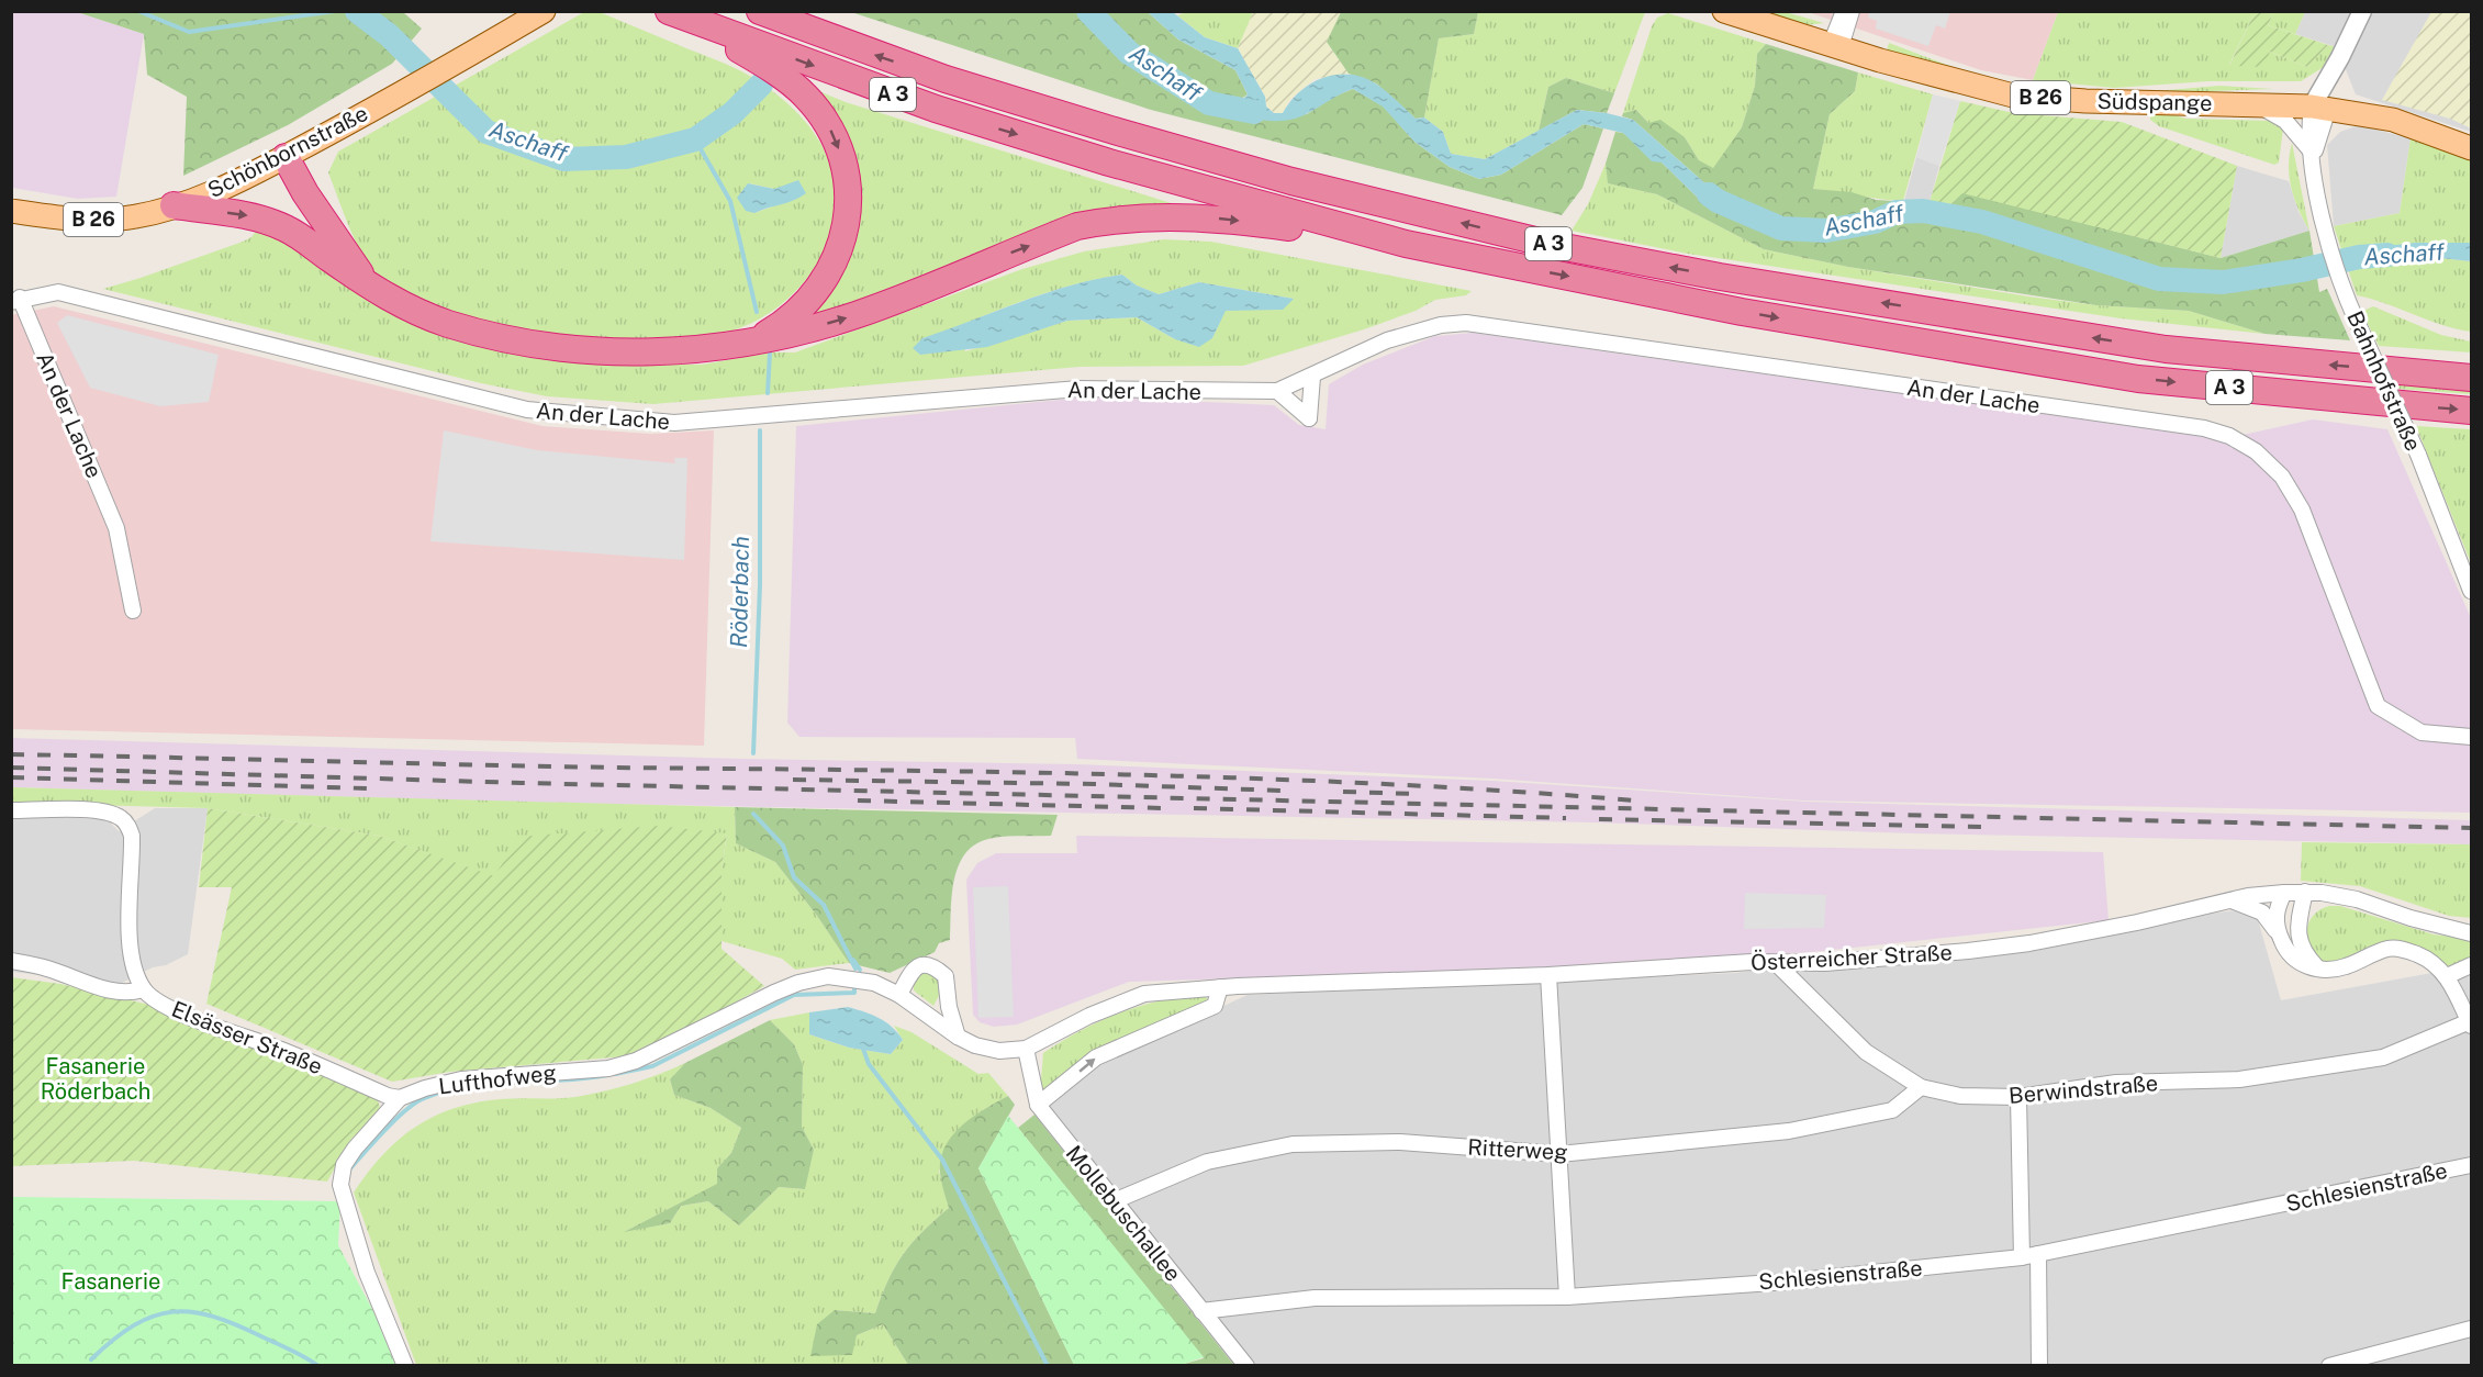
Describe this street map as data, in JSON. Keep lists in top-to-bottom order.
{
  "streets": {
    "highway": ["A 3"],
    "main road": ["B 26", "Südspange", "Schönbornstraße"],
    "street": [
      "Bahnhofstraße",
      "An der Lache",
      "Österreicher Straße",
      "Elsässer Straße",
      "Lufthofweg",
      "Berwindstraße",
      "Ritterweg",
      "Schlesienstraße",
      "Mollebuschallee"
    ]
  },
  "crossings": [
    ["Südspange", "Bahnhofstraße"],
    ["Österreicher Straße", "Lufthofweg"],
    ["Österreicher Straße", "Berwindstraße"],
    ["Österreicher Straße", "Mollebuschallee"],
    ["Elsässer Straße", "Lufthofweg"],
    ["Berwindstraße", "Ritterweg"],
    ["Ritterweg", "Mollebuschallee"],
    ["Schlesienstraße", "Mollebuschallee"]
  ],
  "water": ["Aschaff", "Röderbach"],
  "parks": ["Fasanerie Röderbach", "Fasanerie"]
}
